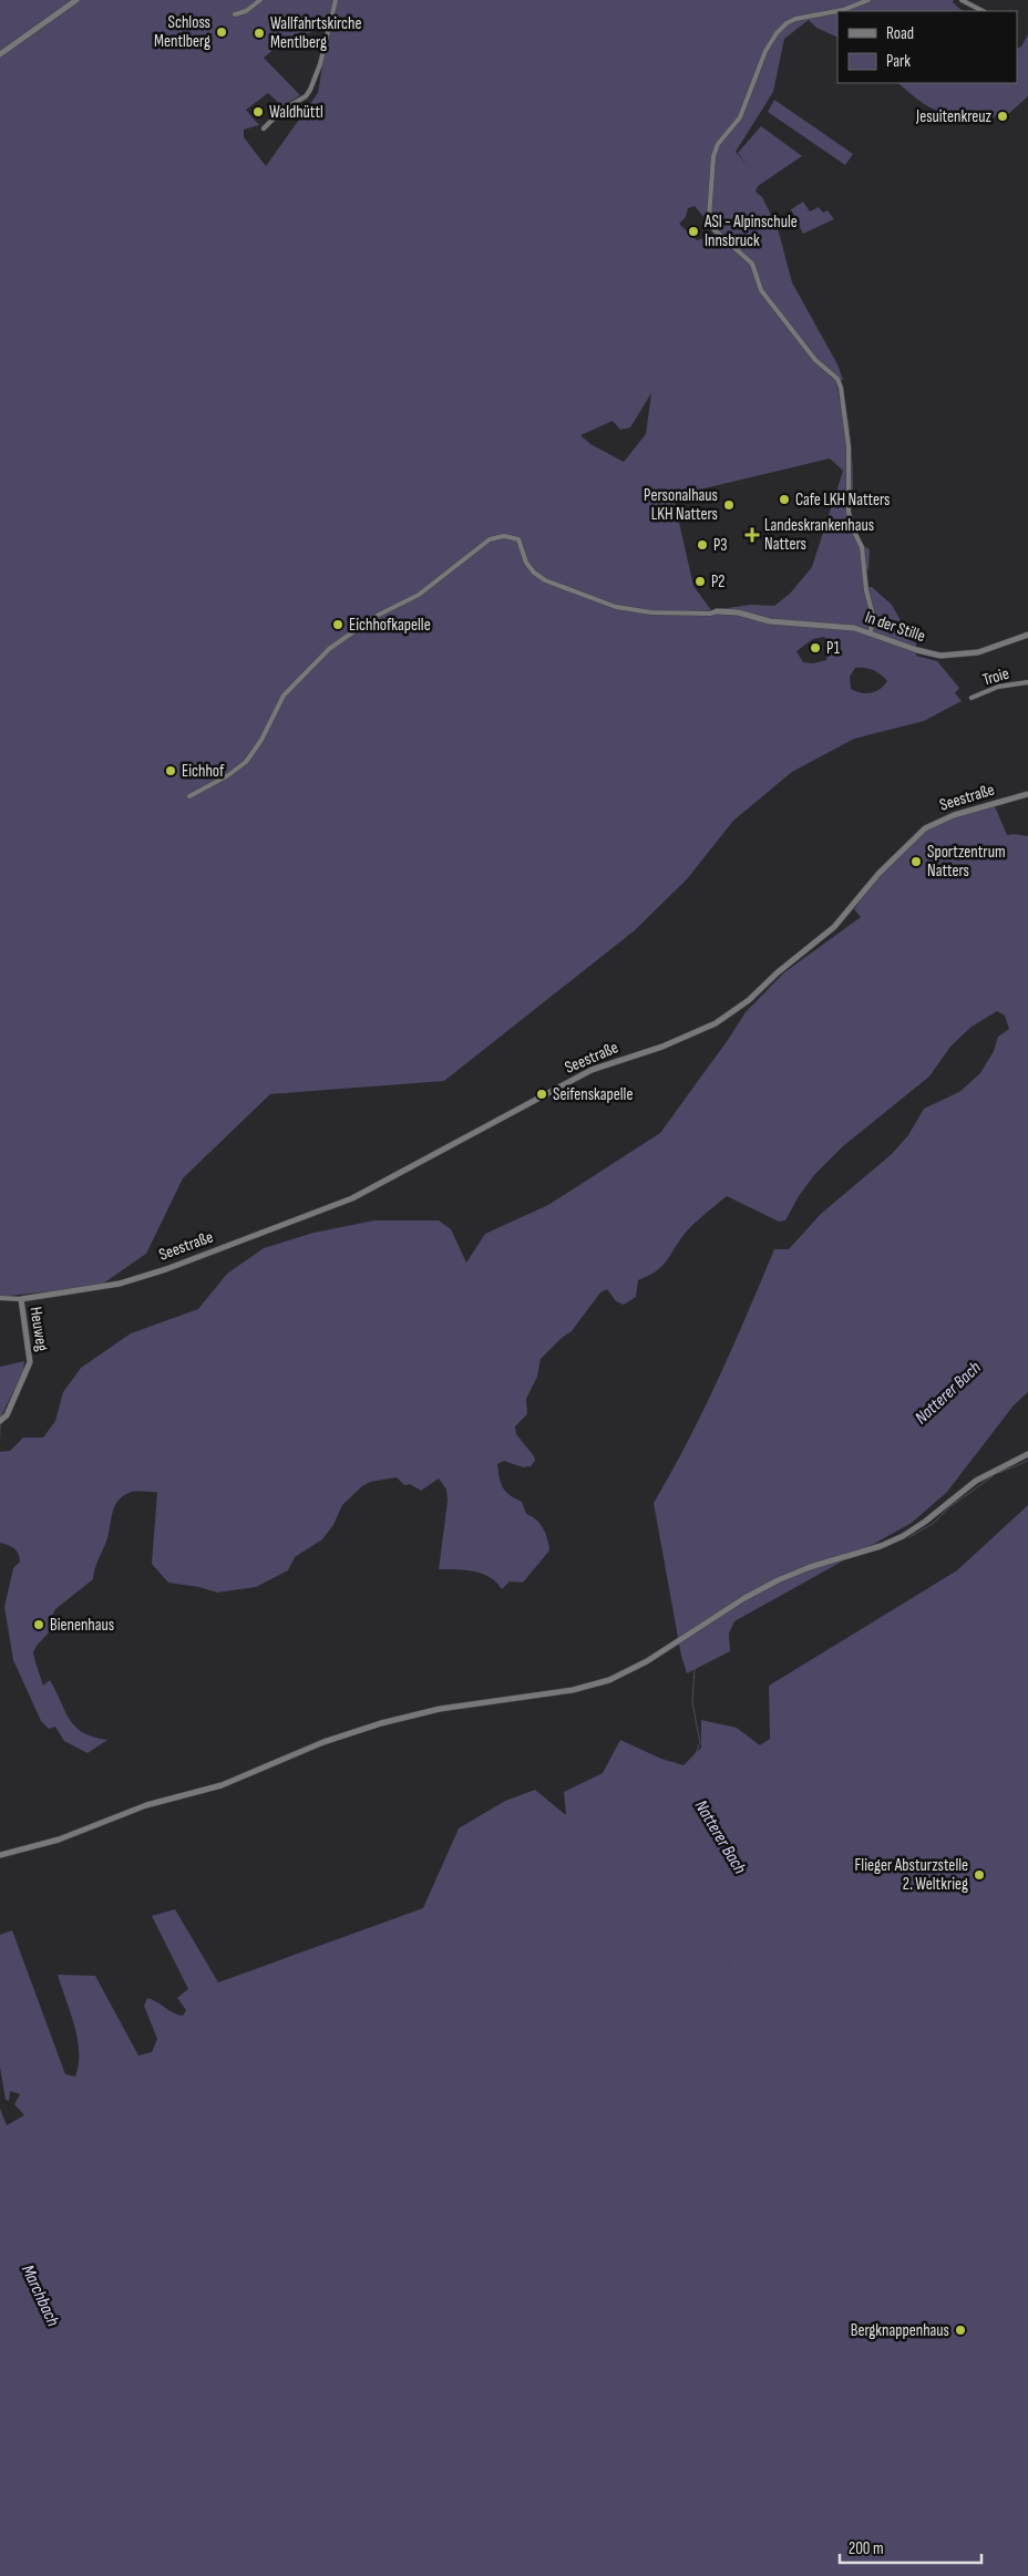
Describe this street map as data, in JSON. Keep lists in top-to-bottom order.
{
  "streets": {
    "street": [
      "In der Stille",
      "Troie",
      "Seestraße",
      "Heuweg"
    ]
  },
  "crossings": [
    ["Seestraße", "Heuweg"]
  ],
  "water": ["Natterer Bach", "Marchbach"],
  "places": {
    "other": [
      "Schloss Mentlberg",
      "Wallfahrtskirche Mentlberg",
      "Waldhüttl",
      "Jesuitenkreuz",
      "ASI - Alpinschule Innsbruck",
      "Cafe LKH Natters",
      "Personalhaus LKH Natters",
      "P3",
      "P2",
      "Eichhofkapelle",
      "P1",
      "Eichhof",
      "Sportzentrum Natters",
      "Seifenskapelle",
      "Bienenhaus",
      "Flieger Absturzstelle 2. Weltkrieg",
      "Bergknappenhaus"
    ],
    "health": ["Landeskrankenhaus Natters"]
  },
  "legend": ["Road", "Park"],
  "scale_bar": "200 m"
}
